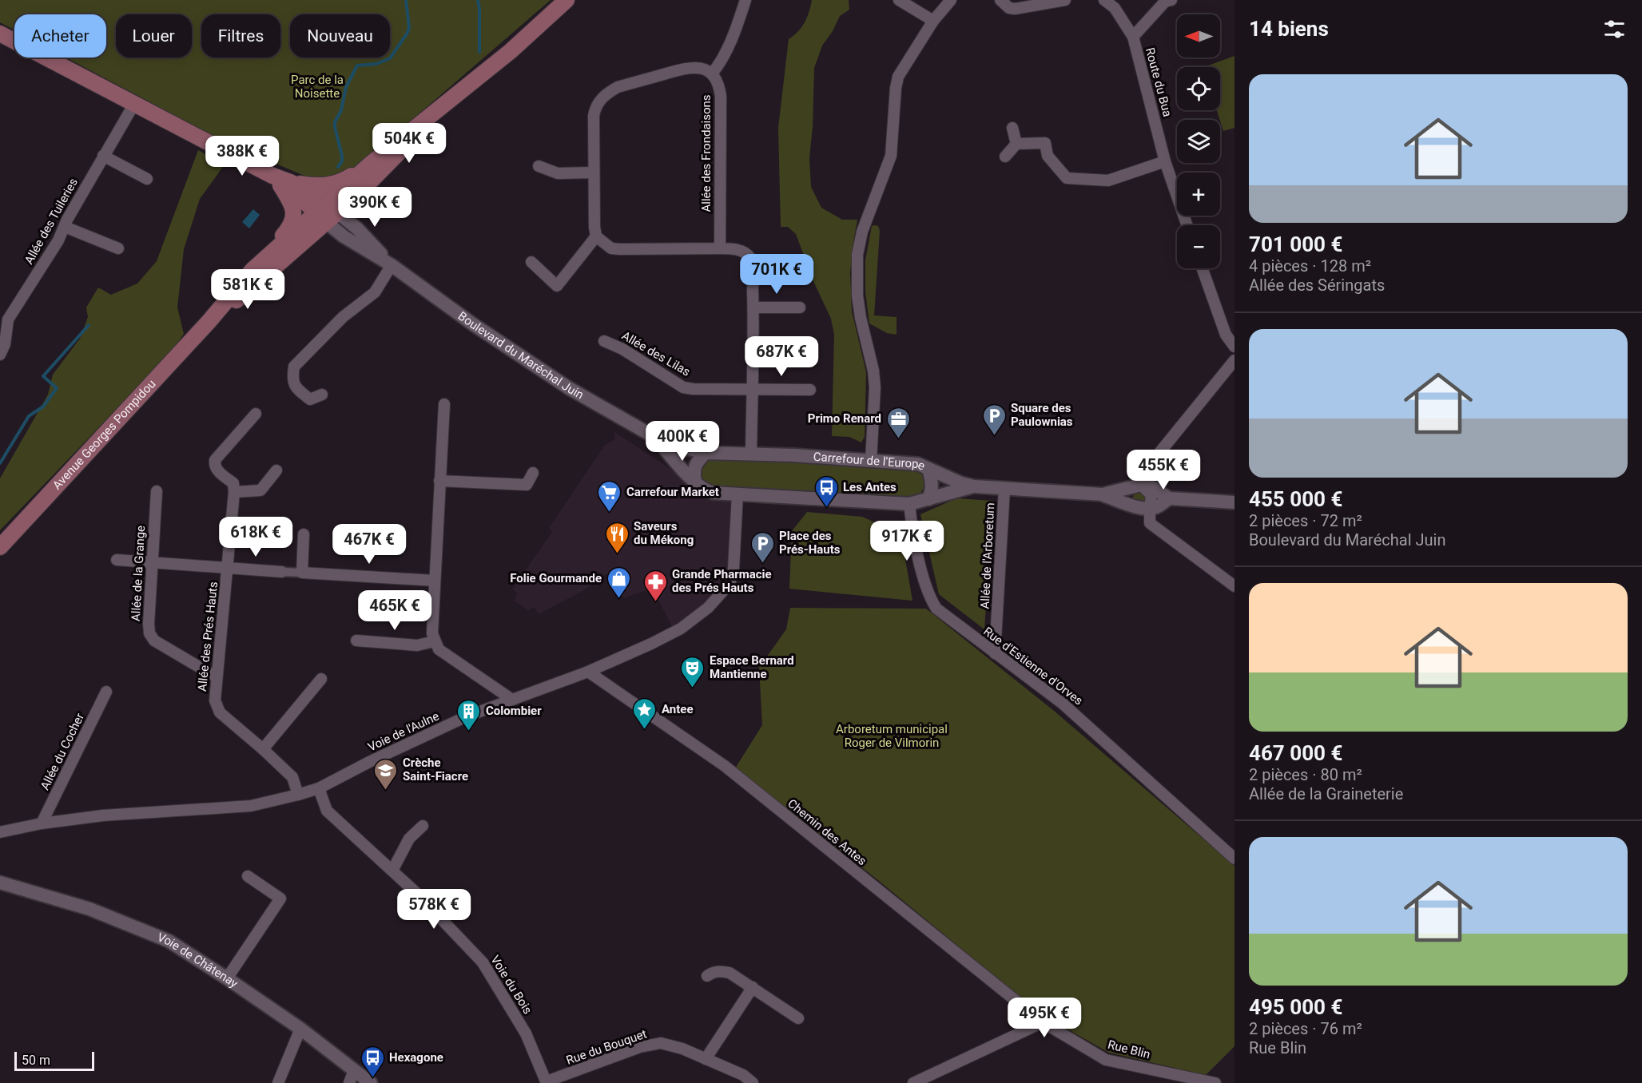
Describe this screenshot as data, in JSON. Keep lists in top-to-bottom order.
{
  "streets": {
    "main road": ["Boulevard du Maréchal Juin", "Avenue Georges Pompidou"],
    "street": [
      "Route du Bua",
      "Allée des Frondaisons",
      "Allée des Tuileries",
      "Allée des Lilas",
      "Carrefour de l'Europe",
      "Allée de l'Arboretum",
      "Allée de la Grange",
      "Allée des Prés Hauts",
      "Rue d'Estienne d'Orves",
      "Voie de l'Aulne",
      "Allée du Cocher",
      "Chemin des Antes",
      "Voie de Châtenay",
      "Voie du Bois",
      "Rue du Bouquet",
      "Rue Blin"
    ]
  },
  "crossings": [
    ["Allée des Tuileries", "Boulevard du Maréchal Juin"],
    ["Boulevard du Maréchal Juin", "Avenue Georges Pompidou"],
    ["Boulevard du Maréchal Juin", "Carrefour de l'Europe"],
    ["Allée de l'Arboretum", "Rue d'Estienne d'Orves"],
    ["Allée de la Grange", "Allée des Prés Hauts"],
    ["Allée des Prés Hauts", "Voie de l'Aulne"],
    ["Voie de l'Aulne", "Allée du Cocher"],
    ["Voie de l'Aulne", "Chemin des Antes"],
    ["Voie de l'Aulne", "Voie du Bois"],
    ["Chemin des Antes", "Rue Blin"],
    ["Voie du Bois", "Rue du Bouquet"]
  ],
  "parks": ["Parc de la Noisette", "Arboretum municipal Roger de Vilmorin"],
  "places": {
    "parking": ["Square des Paulownias", "Place des Prés-Hauts"],
    "office": ["Primo Renard"],
    "bus stop": ["Les Antes", "Hexagone"],
    "supermarket": ["Carrefour Market"],
    "restaurant": ["Saveurs du Mékong"],
    "shop": ["Folie Gourmande"],
    "pharmacy": ["Grande Pharmacie des Prés Hauts"],
    "theatre": ["Espace Bernard Mantienne"],
    "place": ["Antee"],
    "building": ["Colombier"],
    "school or university": ["Crèche Saint-Fiacre"]
  },
  "scale_bar": "50 m",
  "north": "left",
  "page": {
    "heading": "14 biens",
    "map_buttons": ["+", "−"],
    "chip": [
      "Acheter",
      "Louer",
      "Filtres",
      "Nouveau"
    ],
    "list": [
      {
        "name": "701 000 €",
        "note": "4 pièces · 128 m² · Allée des Séringats"
      },
      {
        "name": "455 000 €",
        "note": "2 pièces · 72 m² · Boulevard du Maréchal Juin"
      },
      {
        "name": "467 000 €",
        "note": "2 pièces · 80 m² · Allée de la Graineterie"
      },
      {
        "name": "495 000 €",
        "note": "2 pièces · 76 m² · Rue Blin"
      }
    ],
    "price": [
      "504K €",
      "388K €",
      "390K €",
      "701K €",
      "581K €",
      "687K €",
      "400K €",
      "455K €",
      "618K €",
      "917K €",
      "467K €",
      "465K €",
      "578K €",
      "495K €"
    ],
    "scale": "50 m"
  }
}
